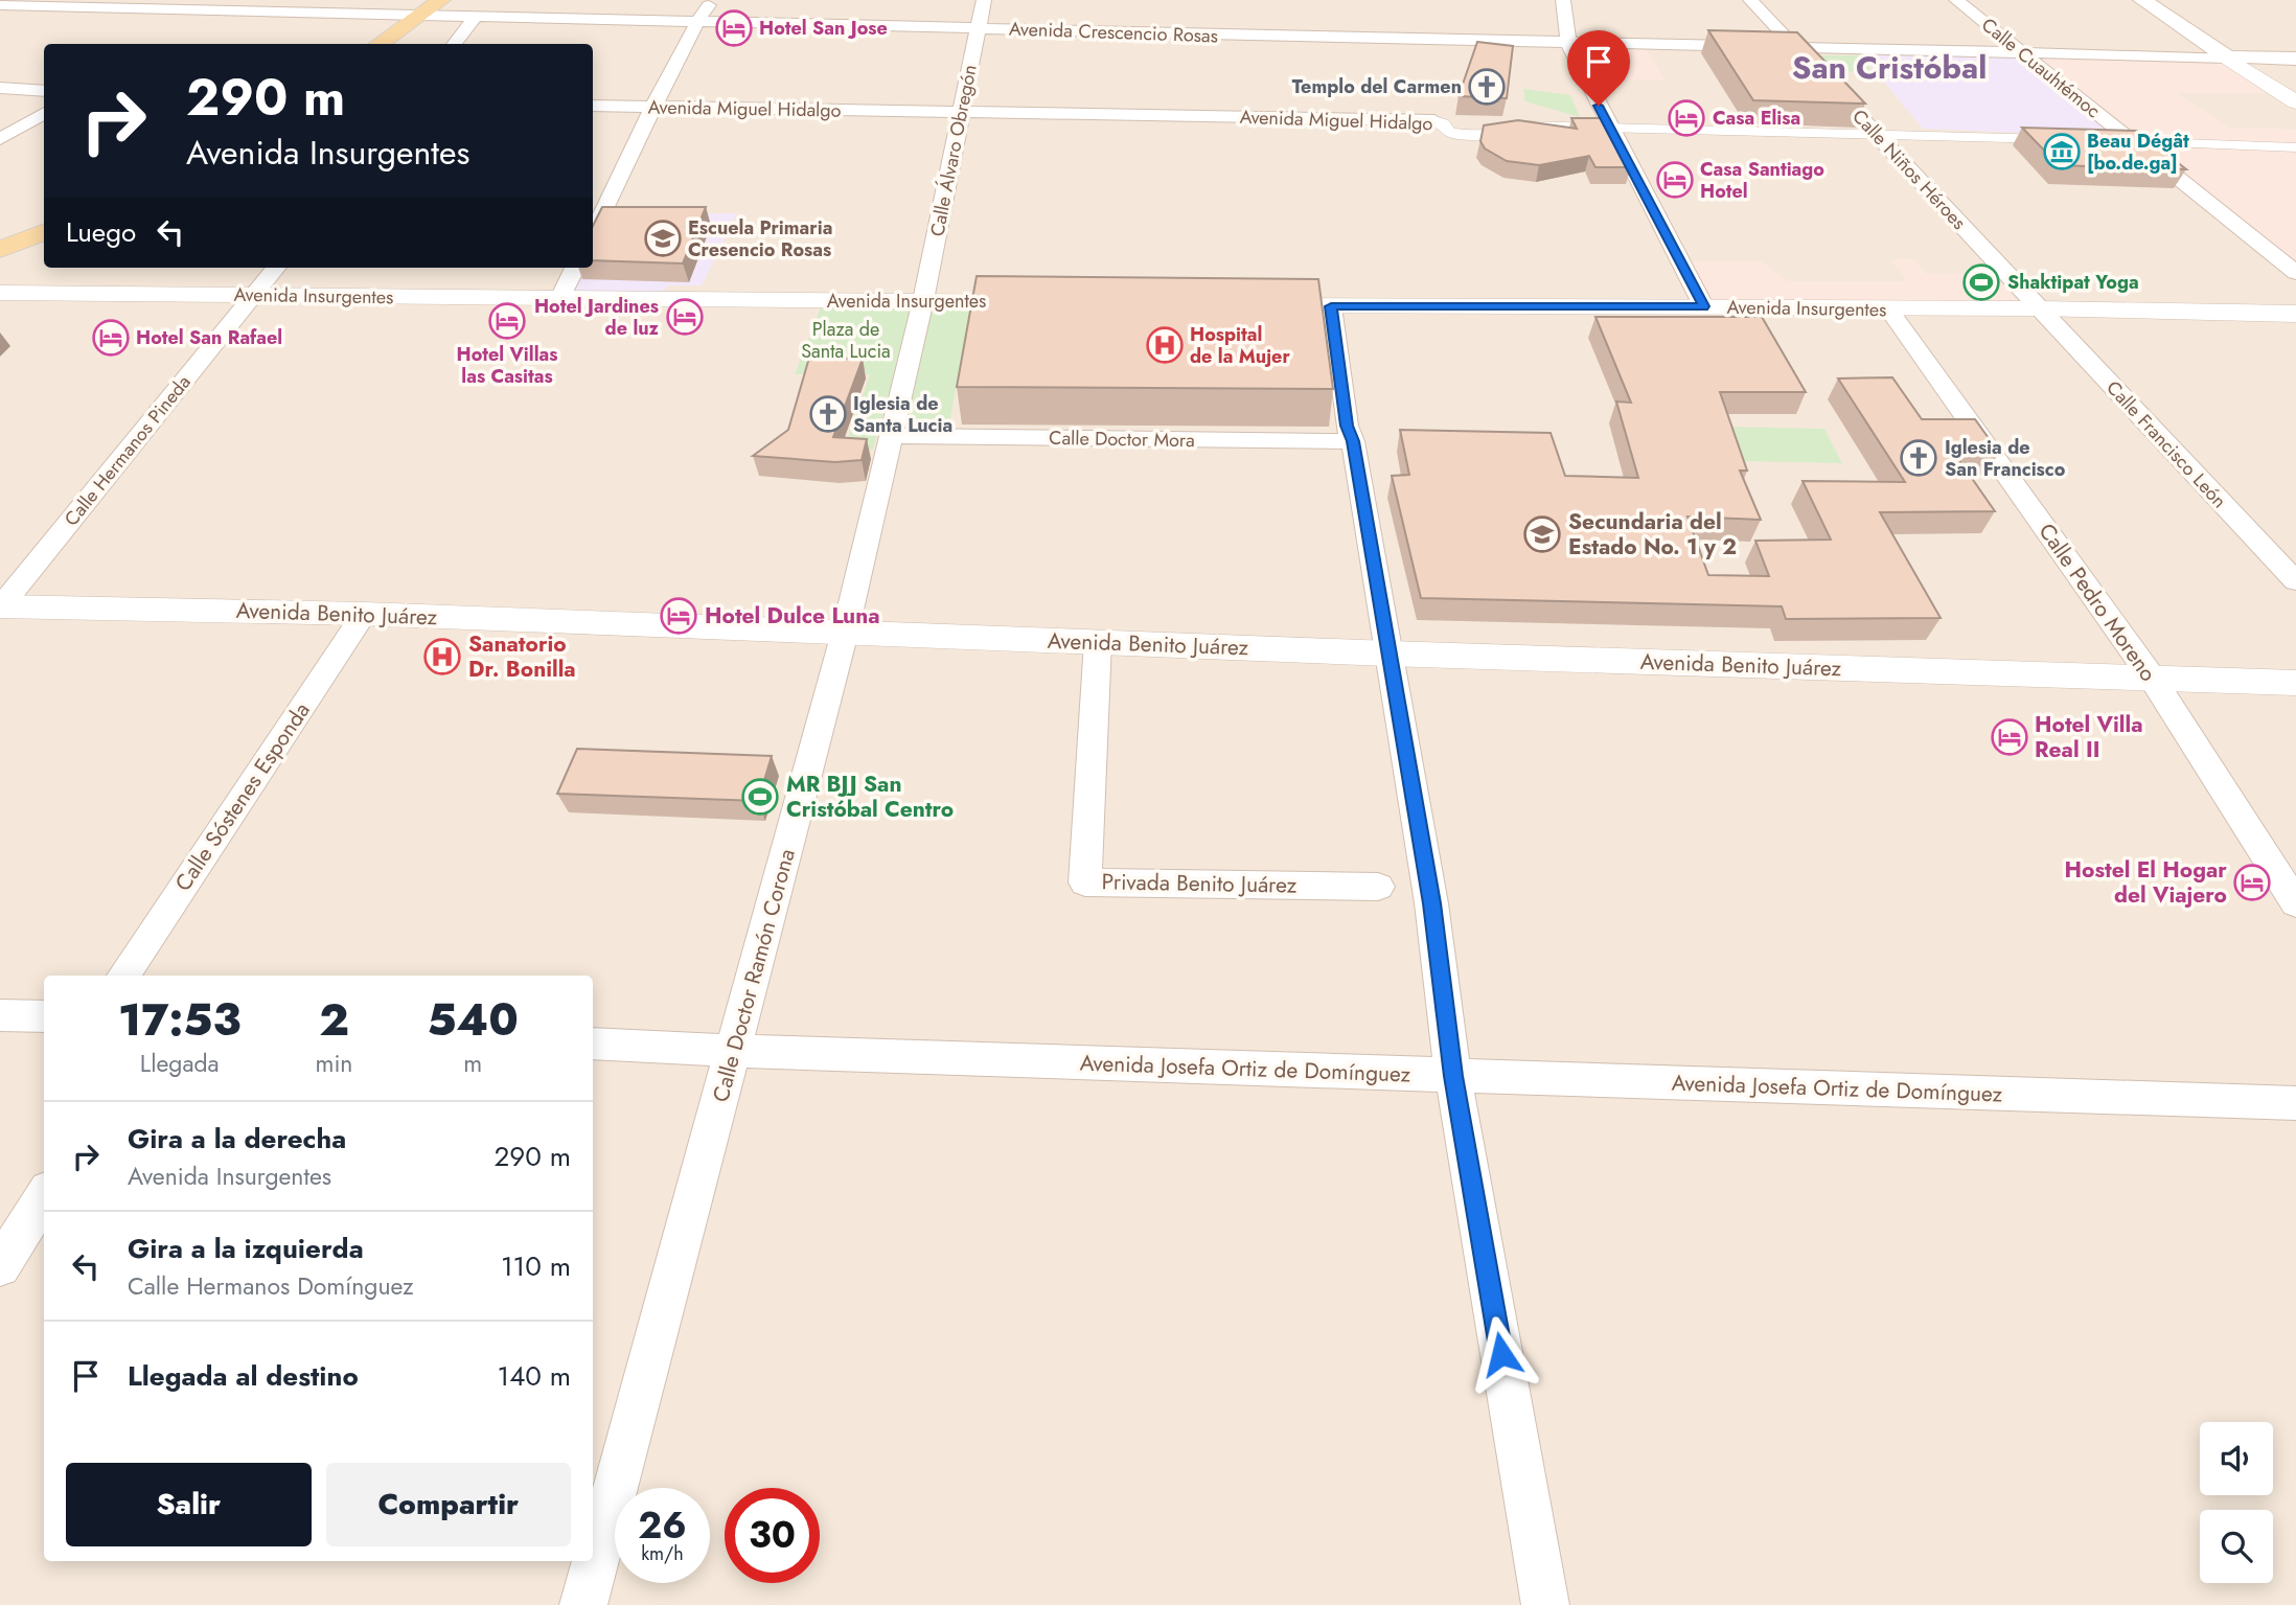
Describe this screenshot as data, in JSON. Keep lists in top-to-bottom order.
{
  "streets": {
    "street": [
      "Avenida Crescencio Rosas",
      "Calle Cuauhtémoc",
      "Avenida Miguel Hidalgo",
      "Calle Álvaro Obregón",
      "Calle Niños Héroes",
      "Avenida Insurgentes",
      "Calle Doctor Mora",
      "Calle Francisco León",
      "Calle Hermanos Pineda",
      "Calle Pedro Moreno",
      "Avenida Benito Juárez",
      "Calle Sóstenes Esponda",
      "Privada Benito Juárez",
      "Calle Doctor Ramón Corona",
      "Avenida Josefa Ortiz de Domínguez"
    ]
  },
  "crossings": [
    ["Avenida Crescencio Rosas", "Calle Cuauhtémoc"],
    ["Avenida Crescencio Rosas", "Calle Álvaro Obregón"],
    ["Avenida Crescencio Rosas", "Calle Niños Héroes"],
    ["Avenida Miguel Hidalgo", "Calle Álvaro Obregón"],
    ["Avenida Miguel Hidalgo", "Calle Niños Héroes"],
    ["Calle Álvaro Obregón", "Avenida Insurgentes"],
    ["Calle Álvaro Obregón", "Calle Doctor Ramón Corona"],
    ["Calle Niños Héroes", "Avenida Insurgentes"],
    ["Calle Niños Héroes", "Calle Francisco León"],
    ["Avenida Insurgentes", "Calle Francisco León"],
    ["Avenida Insurgentes", "Calle Hermanos Pineda"],
    ["Avenida Insurgentes", "Calle Pedro Moreno"],
    ["Avenida Insurgentes", "Calle Doctor Ramón Corona"],
    ["Calle Doctor Mora", "Calle Doctor Ramón Corona"],
    ["Calle Hermanos Pineda", "Avenida Benito Juárez"],
    ["Calle Pedro Moreno", "Avenida Benito Juárez"],
    ["Avenida Benito Juárez", "Calle Sóstenes Esponda"],
    ["Avenida Benito Juárez", "Privada Benito Juárez"],
    ["Avenida Benito Juárez", "Calle Doctor Ramón Corona"],
    ["Calle Doctor Ramón Corona", "Avenida Josefa Ortiz de Domínguez"]
  ],
  "districts": ["San Cristóbal"],
  "parks": ["Plaza de Santa Lucia"],
  "places": {
    "hotel": [
      "Hotel San Jose",
      "Casa Elisa",
      "Casa Santiago Hotel",
      "Hotel Jardines de luz",
      "Hotel Villas las Casitas",
      "Hotel San Rafael",
      "Hotel Dulce Luna",
      "Hotel Villa Real II",
      "Hostel El Hogar del Viajero"
    ],
    "church": ["Templo del Carmen", "Iglesia de Santa Lucia", "Iglesia de San Francisco"],
    "museum": ["Beau Dégât [bo.de.ga]"],
    "school or university": ["Escuela Primaria Cresencio Rosas", "Secundaria del Estado No. 1 y 2"],
    "sports": ["Shaktipat Yoga", "MR BJJ San Cristóbal Centro"],
    "hospital": ["Hospital de la Mujer", "Sanatorio Dr. Bonilla"]
  },
  "page": {
    "turn": ["290 m", "Avenida Insurgentes"],
    "then": "Luego",
    "eta": [
      "17:53",
      "Llegada",
      "2",
      "min",
      "540",
      "m"
    ],
    "list": [
      {
        "name": "Gira a la derecha",
        "note": "Avenida Insurgentes",
        "value": "290 m"
      },
      {
        "name": "Gira a la izquierda",
        "note": "Calle Hermanos Domínguez",
        "value": "110 m"
      },
      {
        "name": "Llegada al destino",
        "value": "140 m"
      }
    ],
    "buttons": ["Salir", "Compartir"],
    "speed": "26 km/h",
    "limit": "30"
  }
}
